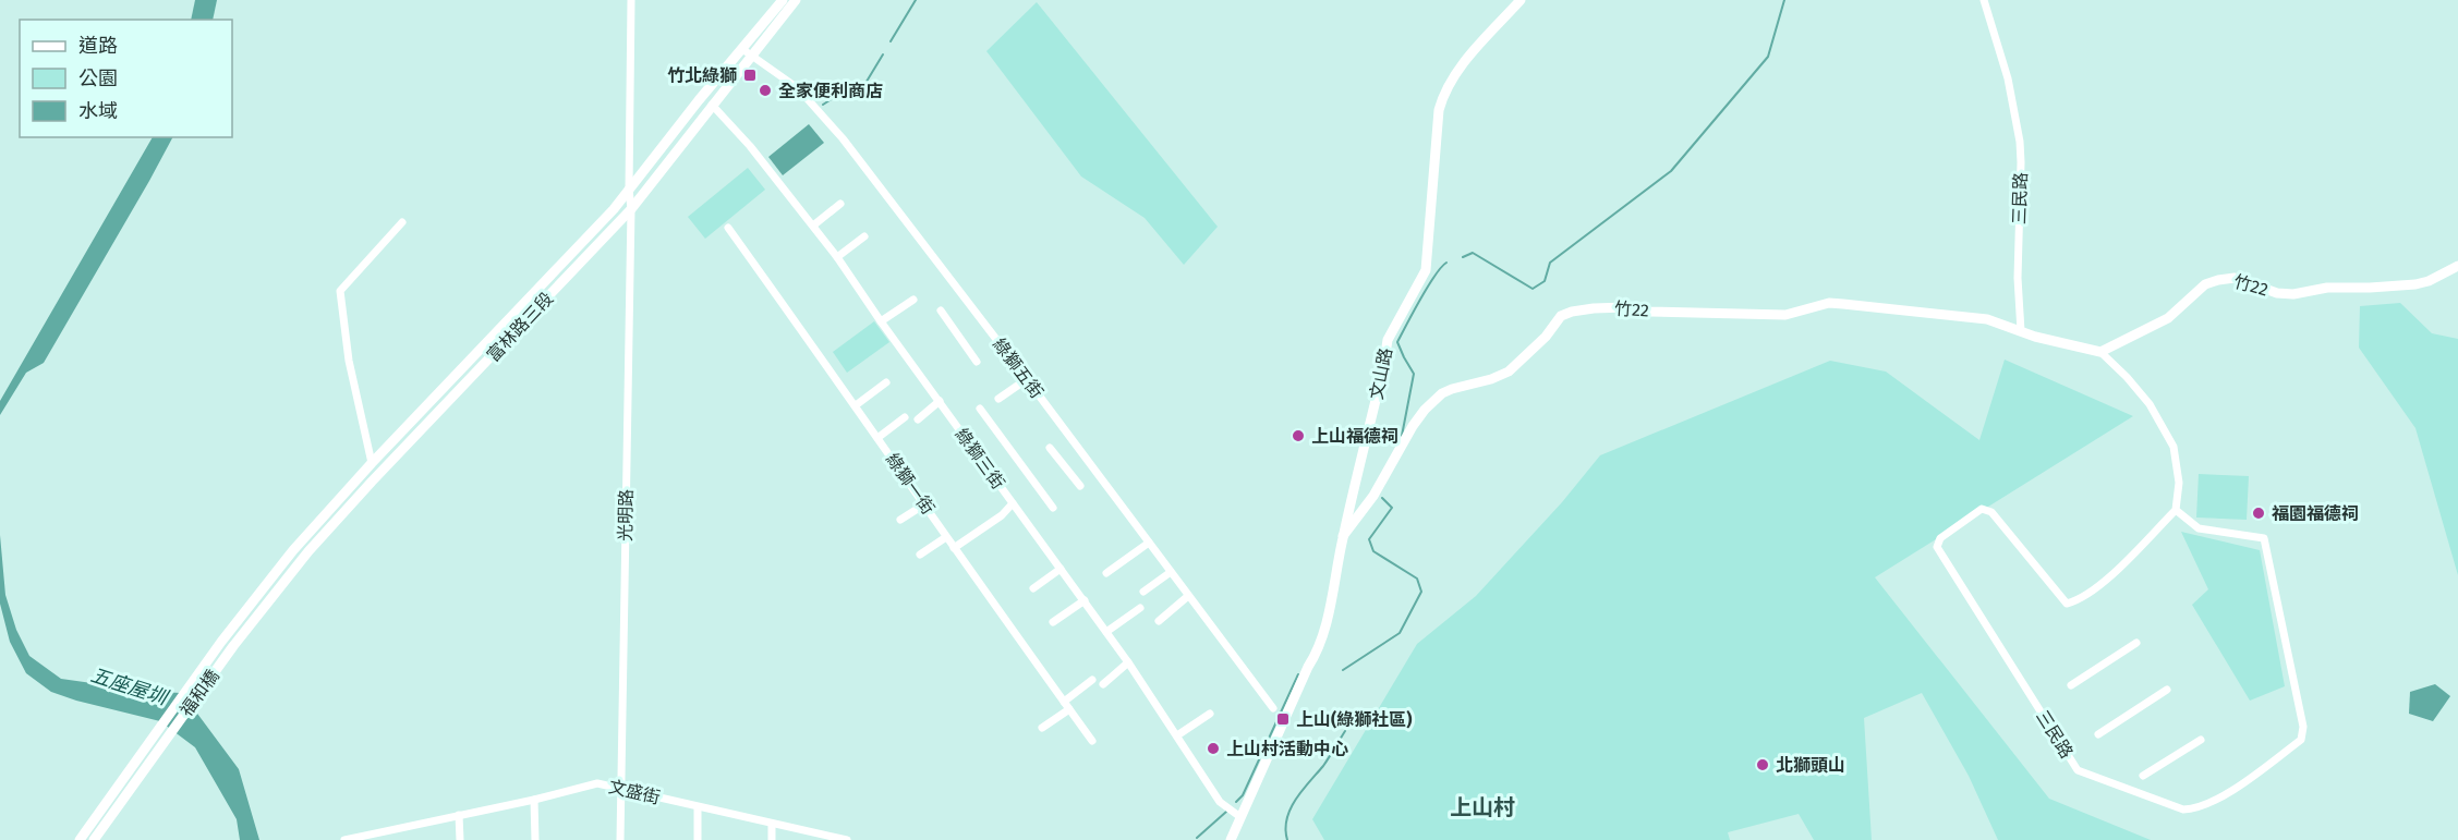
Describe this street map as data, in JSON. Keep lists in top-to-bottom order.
{
  "streets": {
    "main road": [
      "竹22",
      "富林路三段",
      "文山路",
      "福和橋"
    ],
    "street": [
      "三民路",
      "綠獅五街",
      "綠獅三街",
      "綠獅一街",
      "光明路",
      "文盛街"
    ]
  },
  "crossings": [
    ["三民路", "竹22"],
    ["竹22", "文山路"],
    ["富林路三段", "綠獅五街"],
    ["富林路三段", "綠獅三街"],
    ["富林路三段", "光明路"],
    ["富林路三段", "福和橋"],
    ["文山路", "綠獅三街"],
    ["光明路", "文盛街"]
  ],
  "districts": ["上山村"],
  "water": ["五座屋圳"],
  "places": {
    "transit": ["竹北綠獅", "上山(綠獅社區)"],
    "other": [
      "全家便利商店",
      "上山福德祠",
      "福園福德祠",
      "上山村活動中心",
      "北獅頭山"
    ]
  },
  "legend": ["道路", "公園", "水域"]
}
